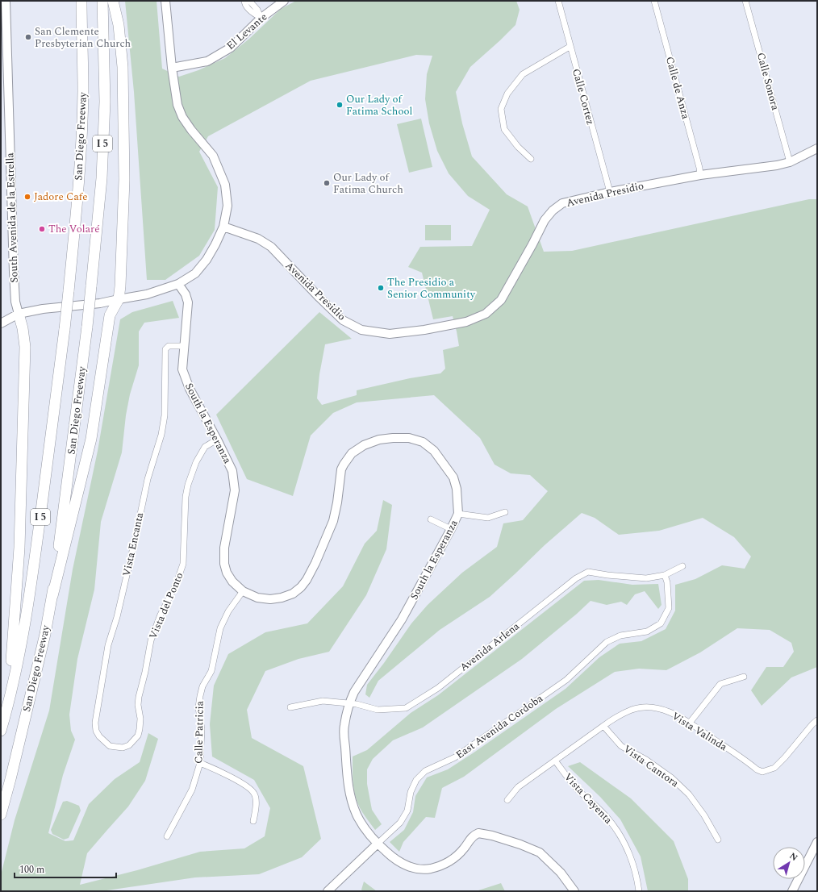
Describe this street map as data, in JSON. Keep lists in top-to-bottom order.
{
  "streets": {
    "highway": ["San Diego Freeway", "I 5"],
    "street": [
      "El Levante",
      "Calle Sonora",
      "Calle de Anza",
      "Calle Cortez",
      "Avenida Presidio",
      "South Avenida de la Estrella",
      "South la Esperanza",
      "Vista Encanta",
      "Vista del Ponto",
      "Avenida Arlena",
      "East Avenida Cordoba",
      "Vista Valinda",
      "Calle Patricia",
      "Vista Cantora",
      "Vista Cayenta"
    ]
  },
  "crossings": [
    ["Calle Sonora", "Avenida Presidio"],
    ["Calle de Anza", "Avenida Presidio"],
    ["Calle Cortez", "Avenida Presidio"],
    ["South la Esperanza", "Vista Encanta"],
    ["South la Esperanza", "Vista del Ponto"],
    ["South la Esperanza", "Avenida Arlena"],
    ["South la Esperanza", "East Avenida Cordoba"],
    ["South la Esperanza", "Calle Patricia"],
    ["Vista Encanta", "Vista del Ponto"],
    ["Avenida Arlena", "East Avenida Cordoba"],
    ["Vista Valinda", "Vista Cantora"],
    ["Vista Valinda", "Vista Cayenta"]
  ],
  "places": [
    "San Clemente Presbyterian Church",
    "Our Lady of Fatima School",
    "Our Lady of Fatima Church",
    "Jadore Cafe",
    "The Volaré",
    "The Presidio a Senior Community"
  ],
  "scale_bar": "100 m",
  "north": "top right"
}
